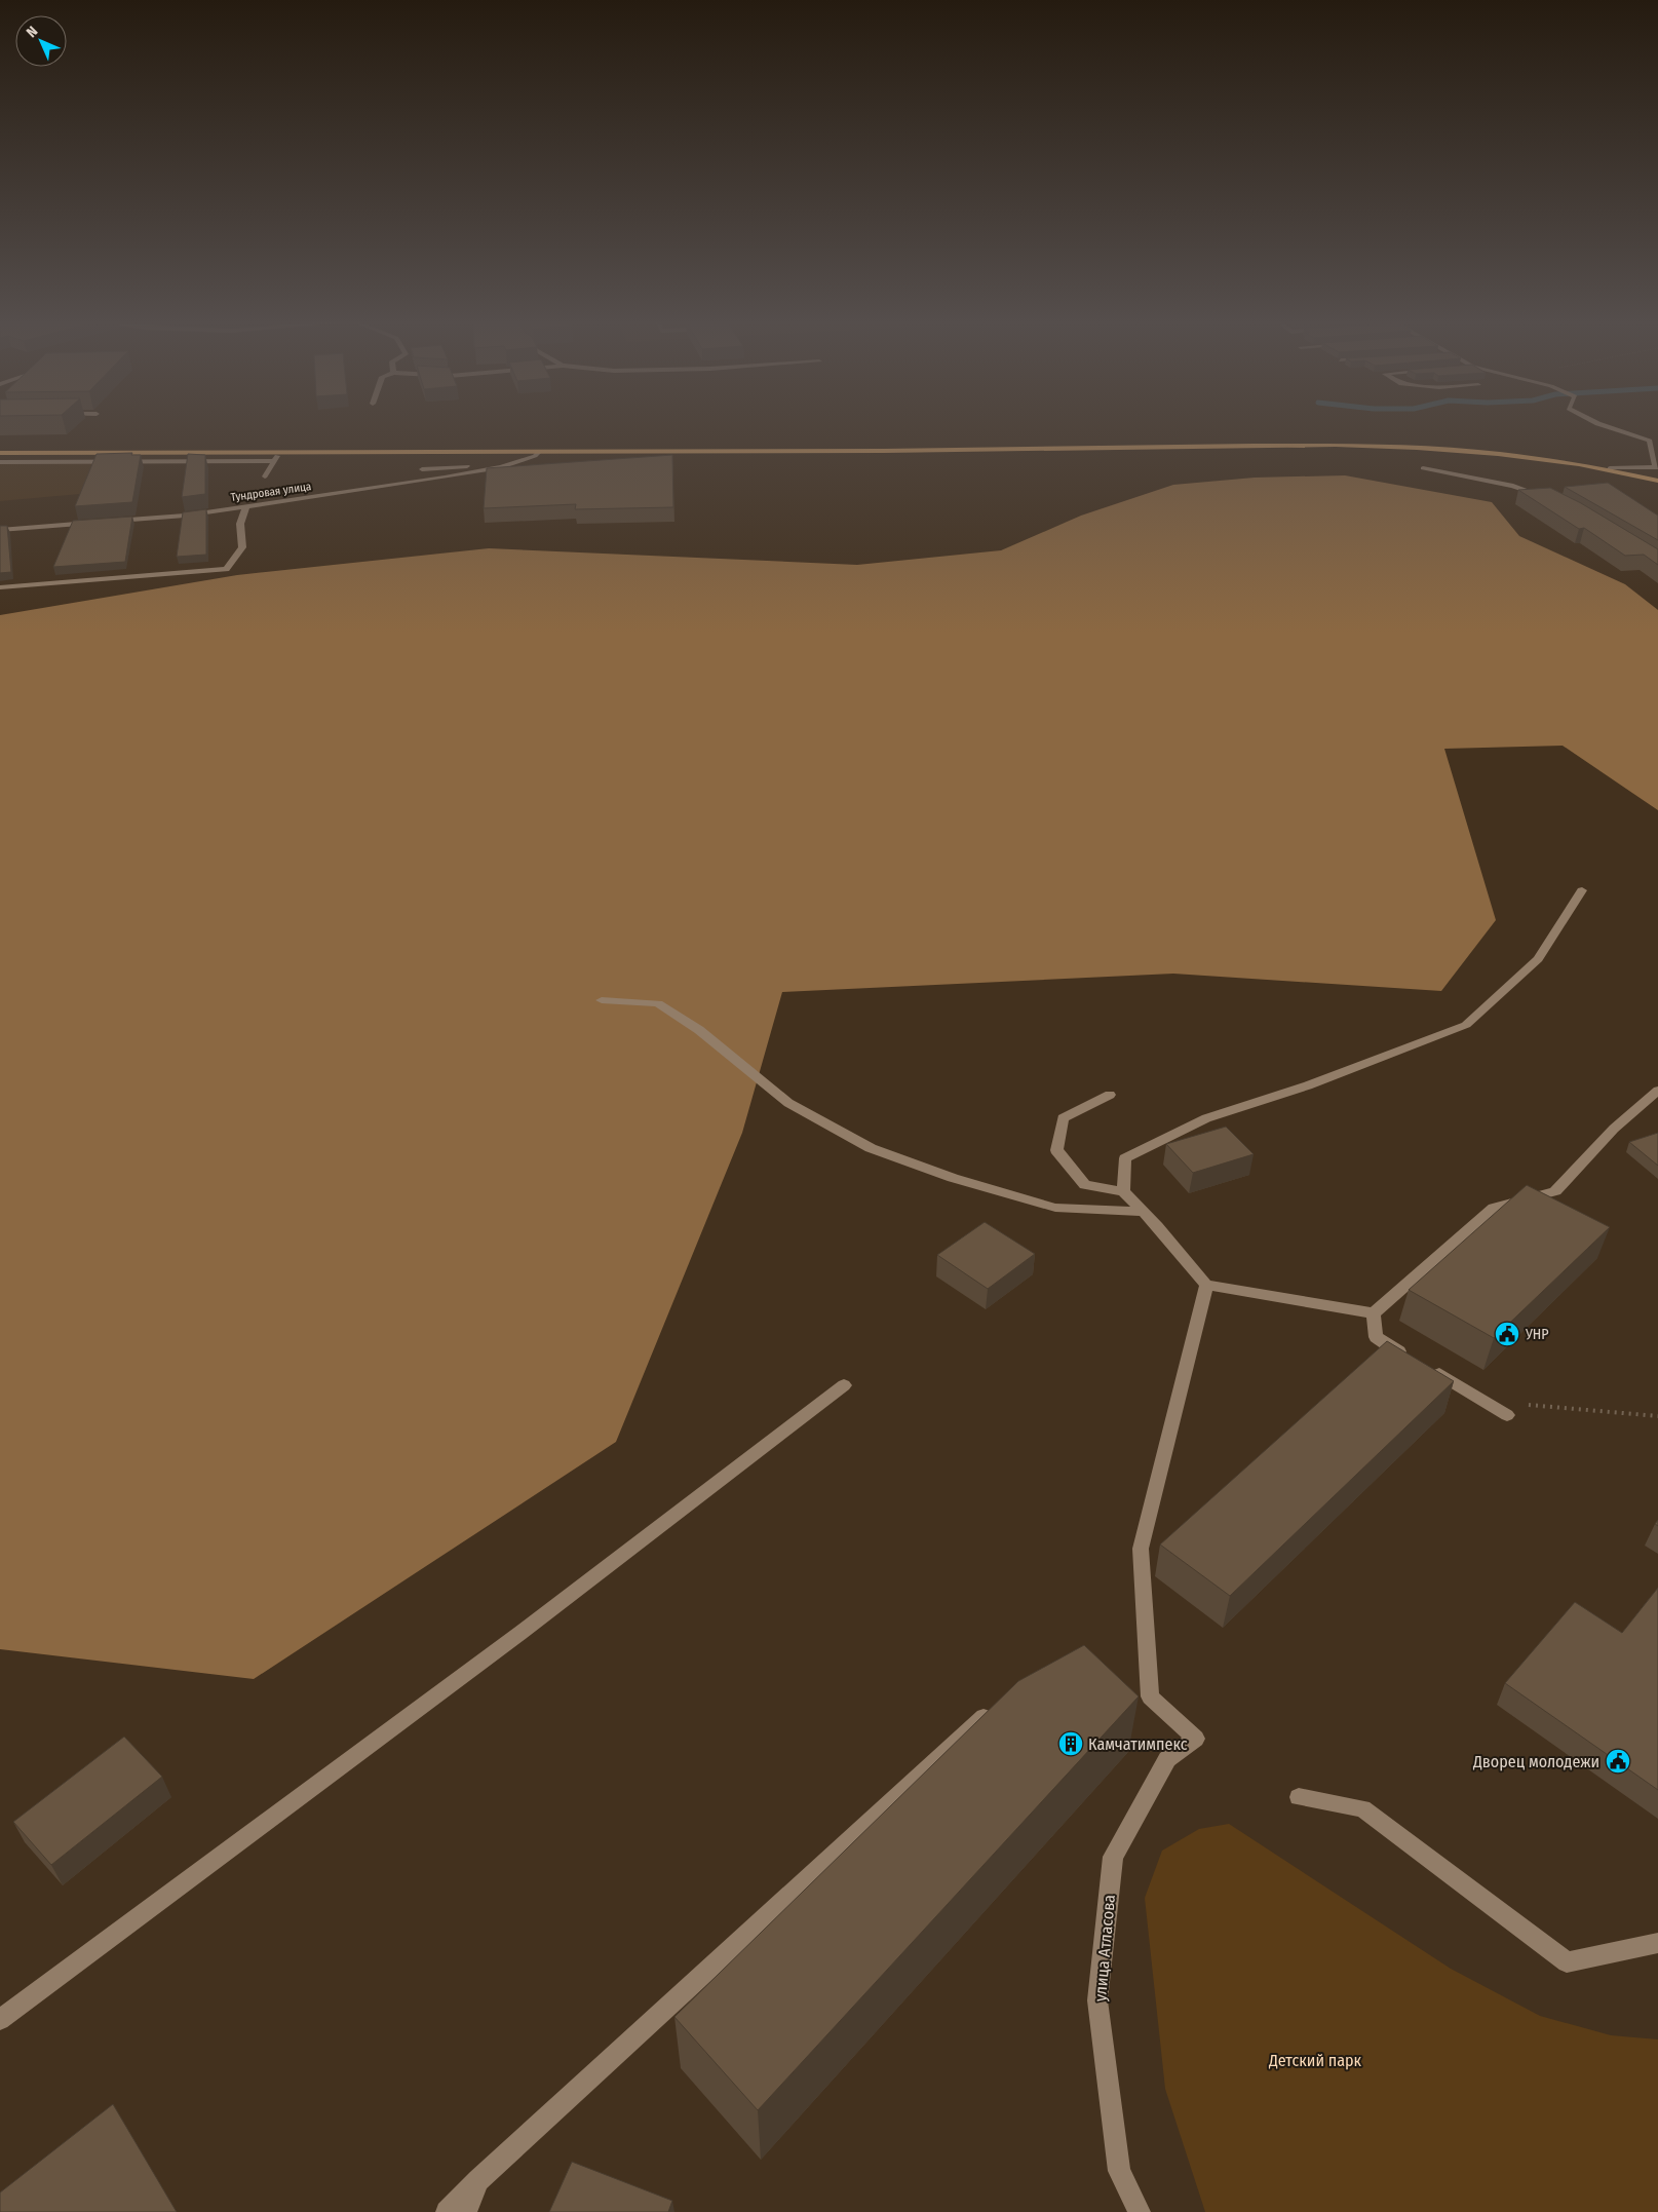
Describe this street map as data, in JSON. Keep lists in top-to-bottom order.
{
  "streets": {
    "main road": ["Тундровая улица"],
    "street": ["улица Атласова"]
  },
  "parks": ["Детский парк"],
  "places": {
    "public building": ["УНР", "Дворец молодежи"],
    "building": ["Камчатимпекс"]
  },
  "north": "top left"
}
